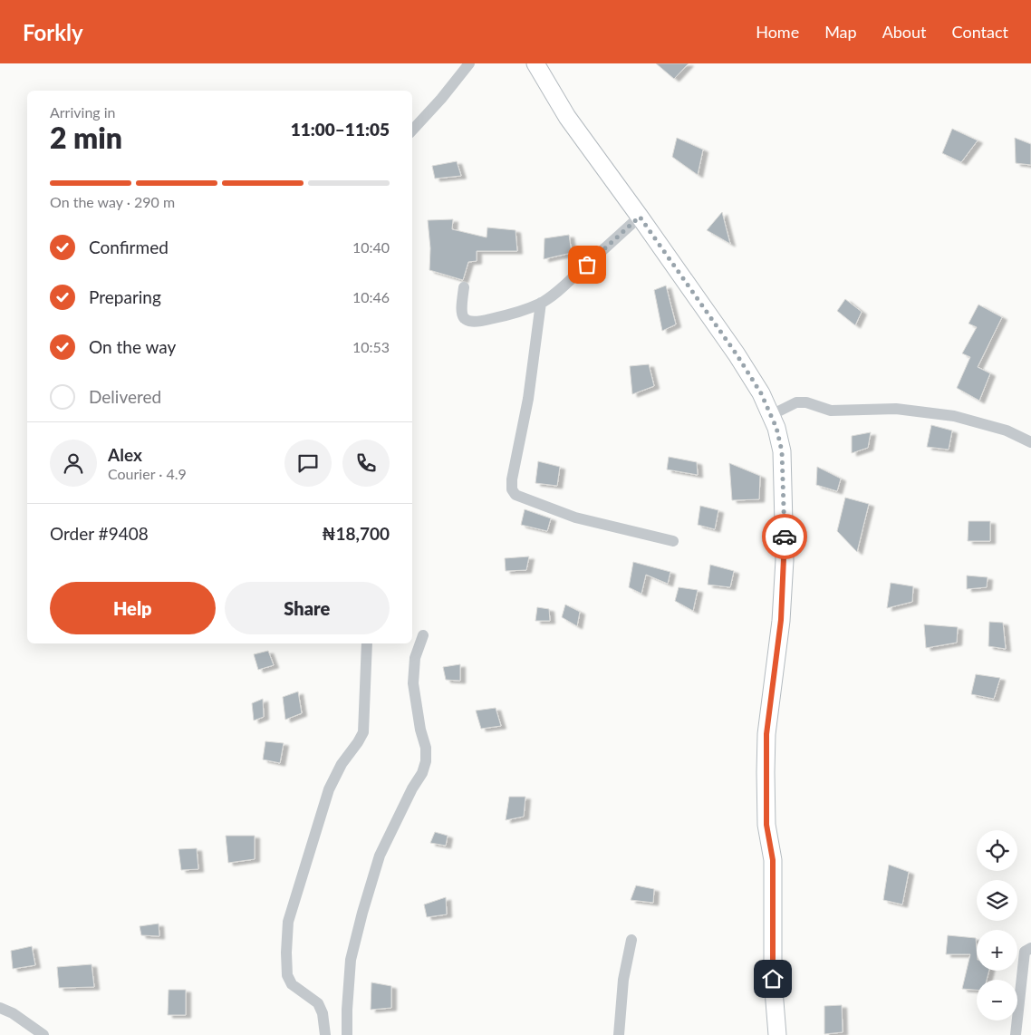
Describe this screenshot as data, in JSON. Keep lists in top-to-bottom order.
{
  "page": {
    "header": "Forkly",
    "nav": [
      "Home",
      "Map",
      "About",
      "Contact"
    ],
    "heading": ["2 min", "Arriving in", "11:00–11:05"],
    "panel": [
      "Alex",
      "Courier · 4.9",
      "Order #9408",
      "₦18,700"
    ],
    "bar": "On the way · 290 m",
    "list": [
      ["Confirmed", "10:40"],
      ["Preparing", "10:46"],
      ["On the way", "10:53"],
      "Delivered"
    ],
    "buttons": ["Help", "Share"],
    "map_buttons": ["+", "−"]
  }
}
